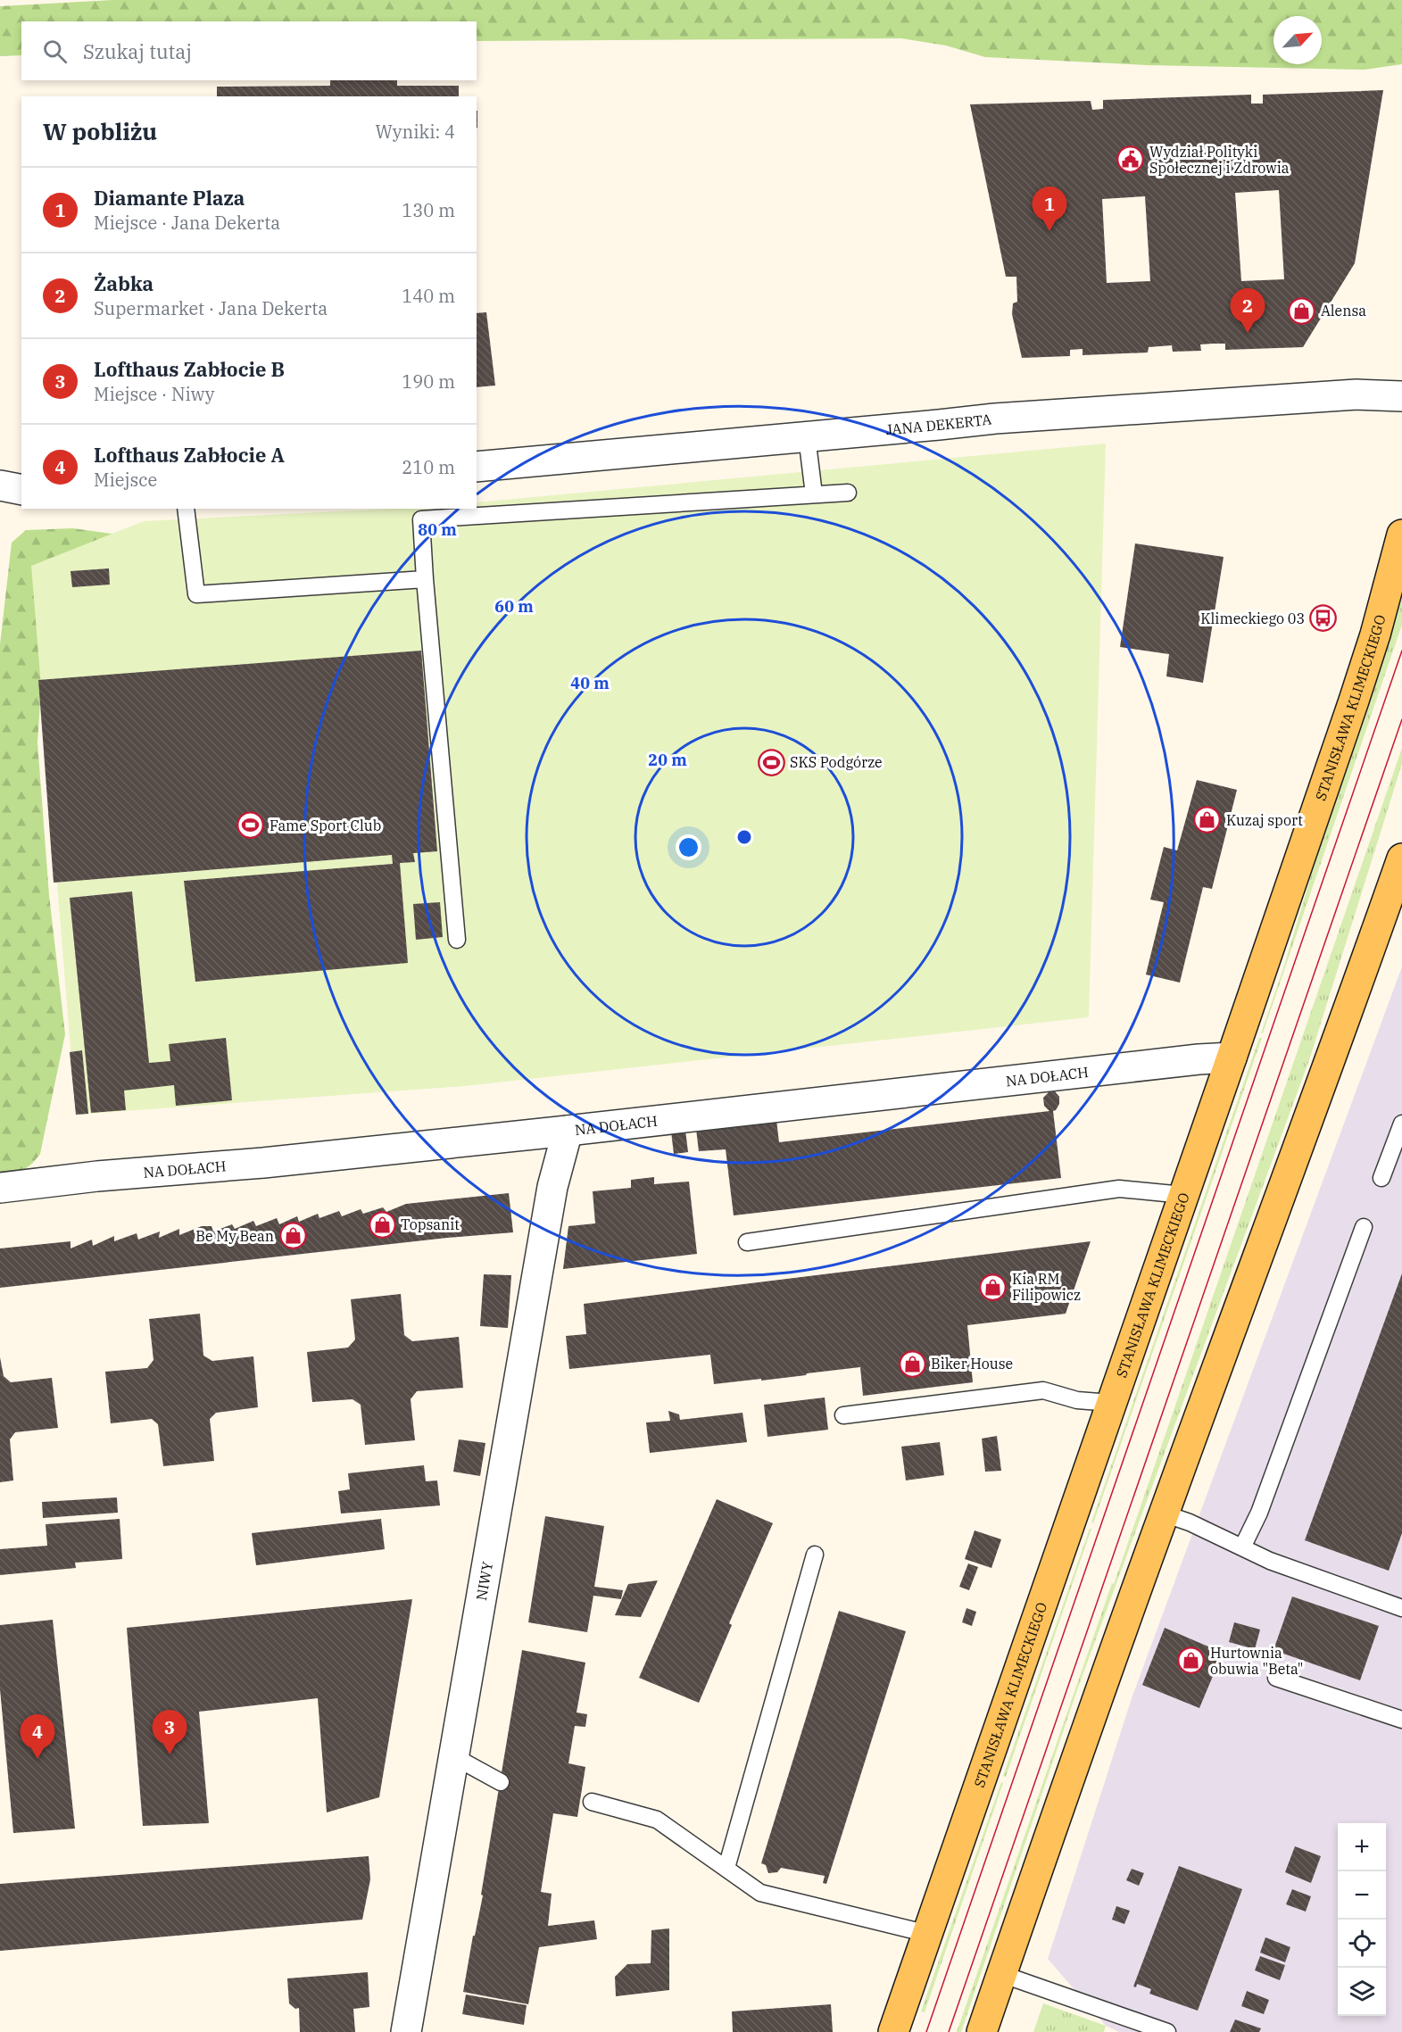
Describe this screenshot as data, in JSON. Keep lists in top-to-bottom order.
{
  "streets": {
    "main road": ["STANISŁAWA KLIMECKIEGO"],
    "street": ["JANA DEKERTA", "NA DOŁACH", "NIWY"]
  },
  "crossings": [
    ["STANISŁAWA KLIMECKIEGO", "NA DOŁACH"],
    ["NA DOŁACH", "NIWY"]
  ],
  "places": {
    "public building": ["Wydział Polityki Społecznej i Zdrowia"],
    "shop": [
      "Alensa",
      "Kuzaj sport",
      "Topsanit",
      "Be My Bean",
      "Kia RM Filipowicz",
      "Biker House",
      "Hurtownia obuwia \"Beta\""
    ],
    "bus stop": ["Klimeckiego 03"],
    "sports": ["SKS Podgórze", "Fame Sport Club"]
  },
  "north": "top right",
  "page": {
    "search": "Szukaj tutaj",
    "heading": ["W pobliżu", "Wyniki: 4"],
    "list": [
      {
        "mark": "1",
        "name": "Diamante Plaza",
        "note": "Miejsce · Jana Dekerta",
        "value": "130 m"
      },
      {
        "mark": "2",
        "name": "Żabka",
        "note": "Supermarket · Jana Dekerta",
        "value": "140 m"
      },
      {
        "mark": "3",
        "name": "Lofthaus Zabłocie B",
        "note": "Miejsce · Niwy",
        "value": "190 m"
      },
      {
        "mark": "4",
        "name": "Lofthaus Zabłocie A",
        "note": "Miejsce",
        "value": "210 m"
      }
    ],
    "pins": [
      "1",
      "2",
      "3",
      "4"
    ],
    "map_buttons": ["+", "−"]
  },
  "rings": [
    "80 m",
    "60 m",
    "40 m",
    "20 m"
  ]
}
